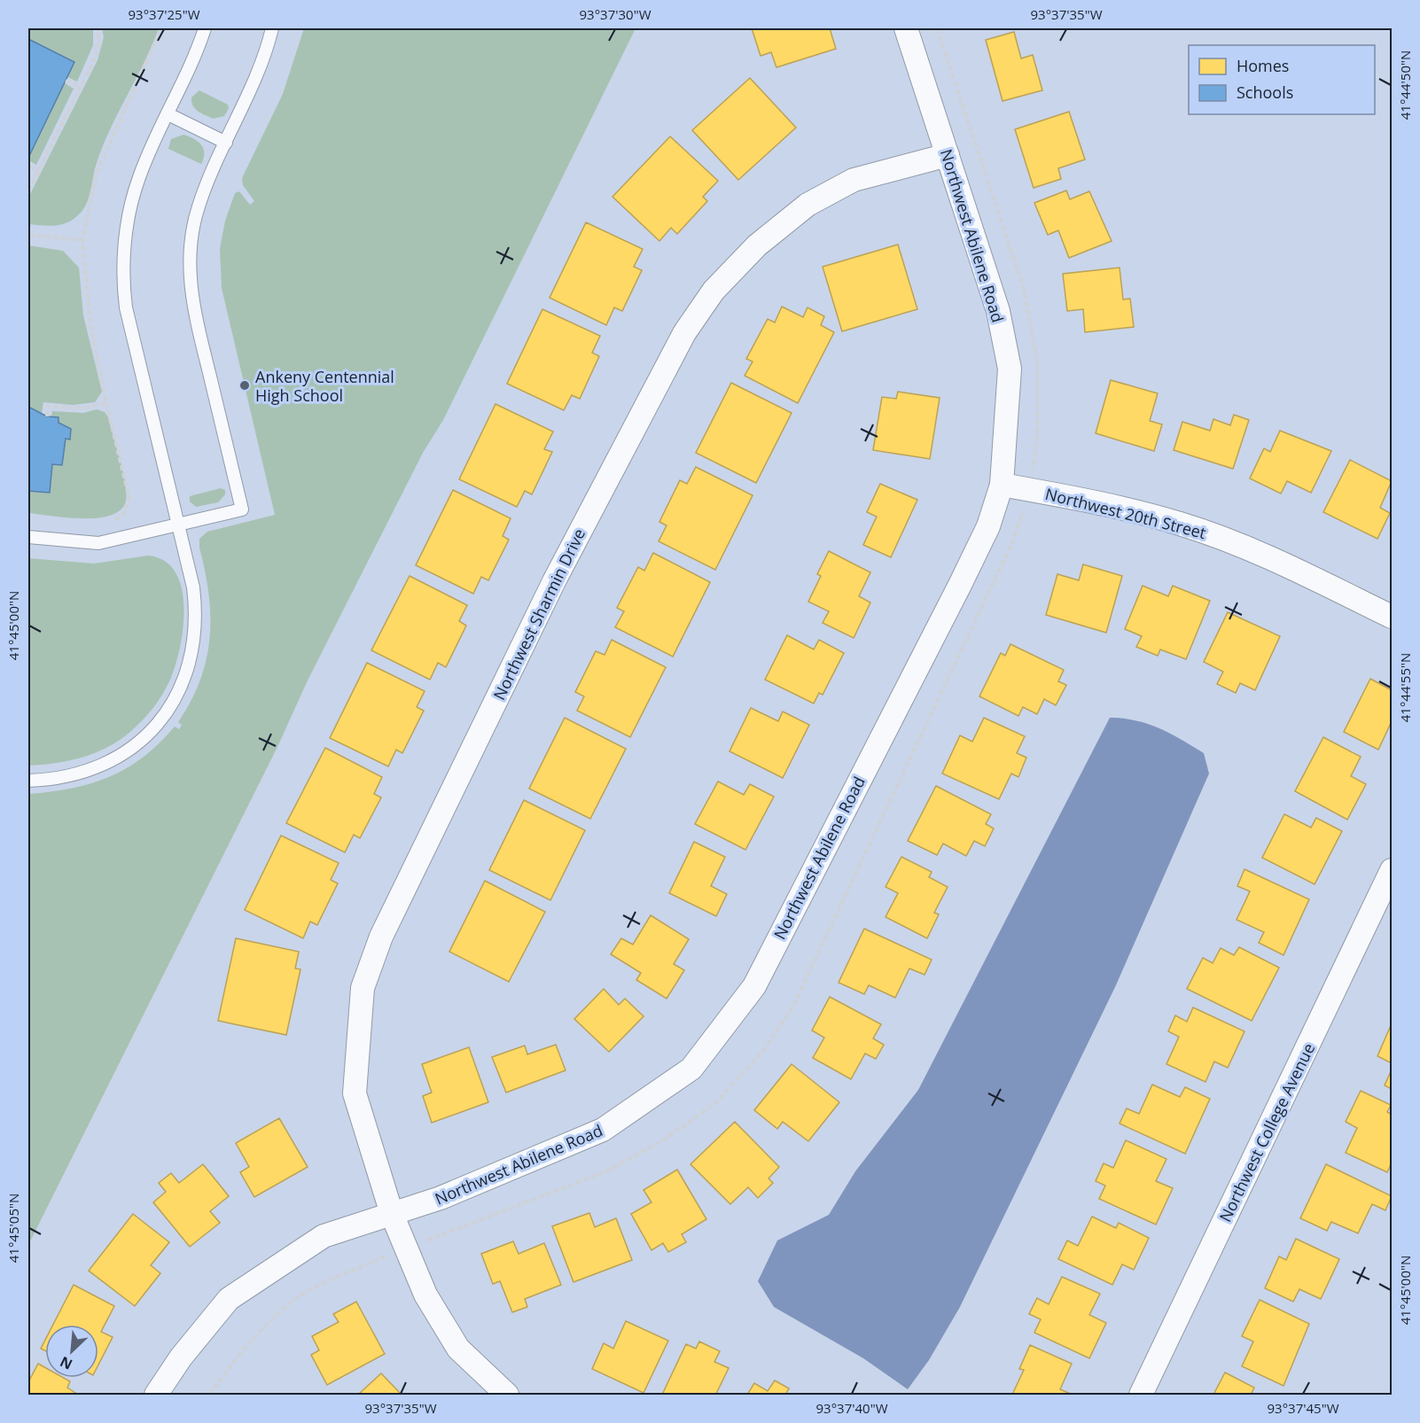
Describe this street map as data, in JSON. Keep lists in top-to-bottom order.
{
  "streets": {
    "street": [
      "Northwest Abilene Road",
      "Northwest 20th Street",
      "Northwest Sharmin Drive",
      "Northwest College Avenue"
    ]
  },
  "crossings": [
    ["Northwest Abilene Road", "Northwest 20th Street"],
    ["Northwest Abilene Road", "Northwest Sharmin Drive"]
  ],
  "places": ["Ankeny Centennial High School"],
  "legend": ["Homes", "Schools"],
  "north": "bottom left",
  "coordinates": [
    "93°37'25\"W",
    "93°37'30\"W",
    "93°37'35\"W",
    "41°44'50\"N",
    "41°45'00\"N",
    "41°44'55\"N",
    "41°45'05\"N",
    "93°37'40\"W",
    "93°37'45\"W"
  ]
}
